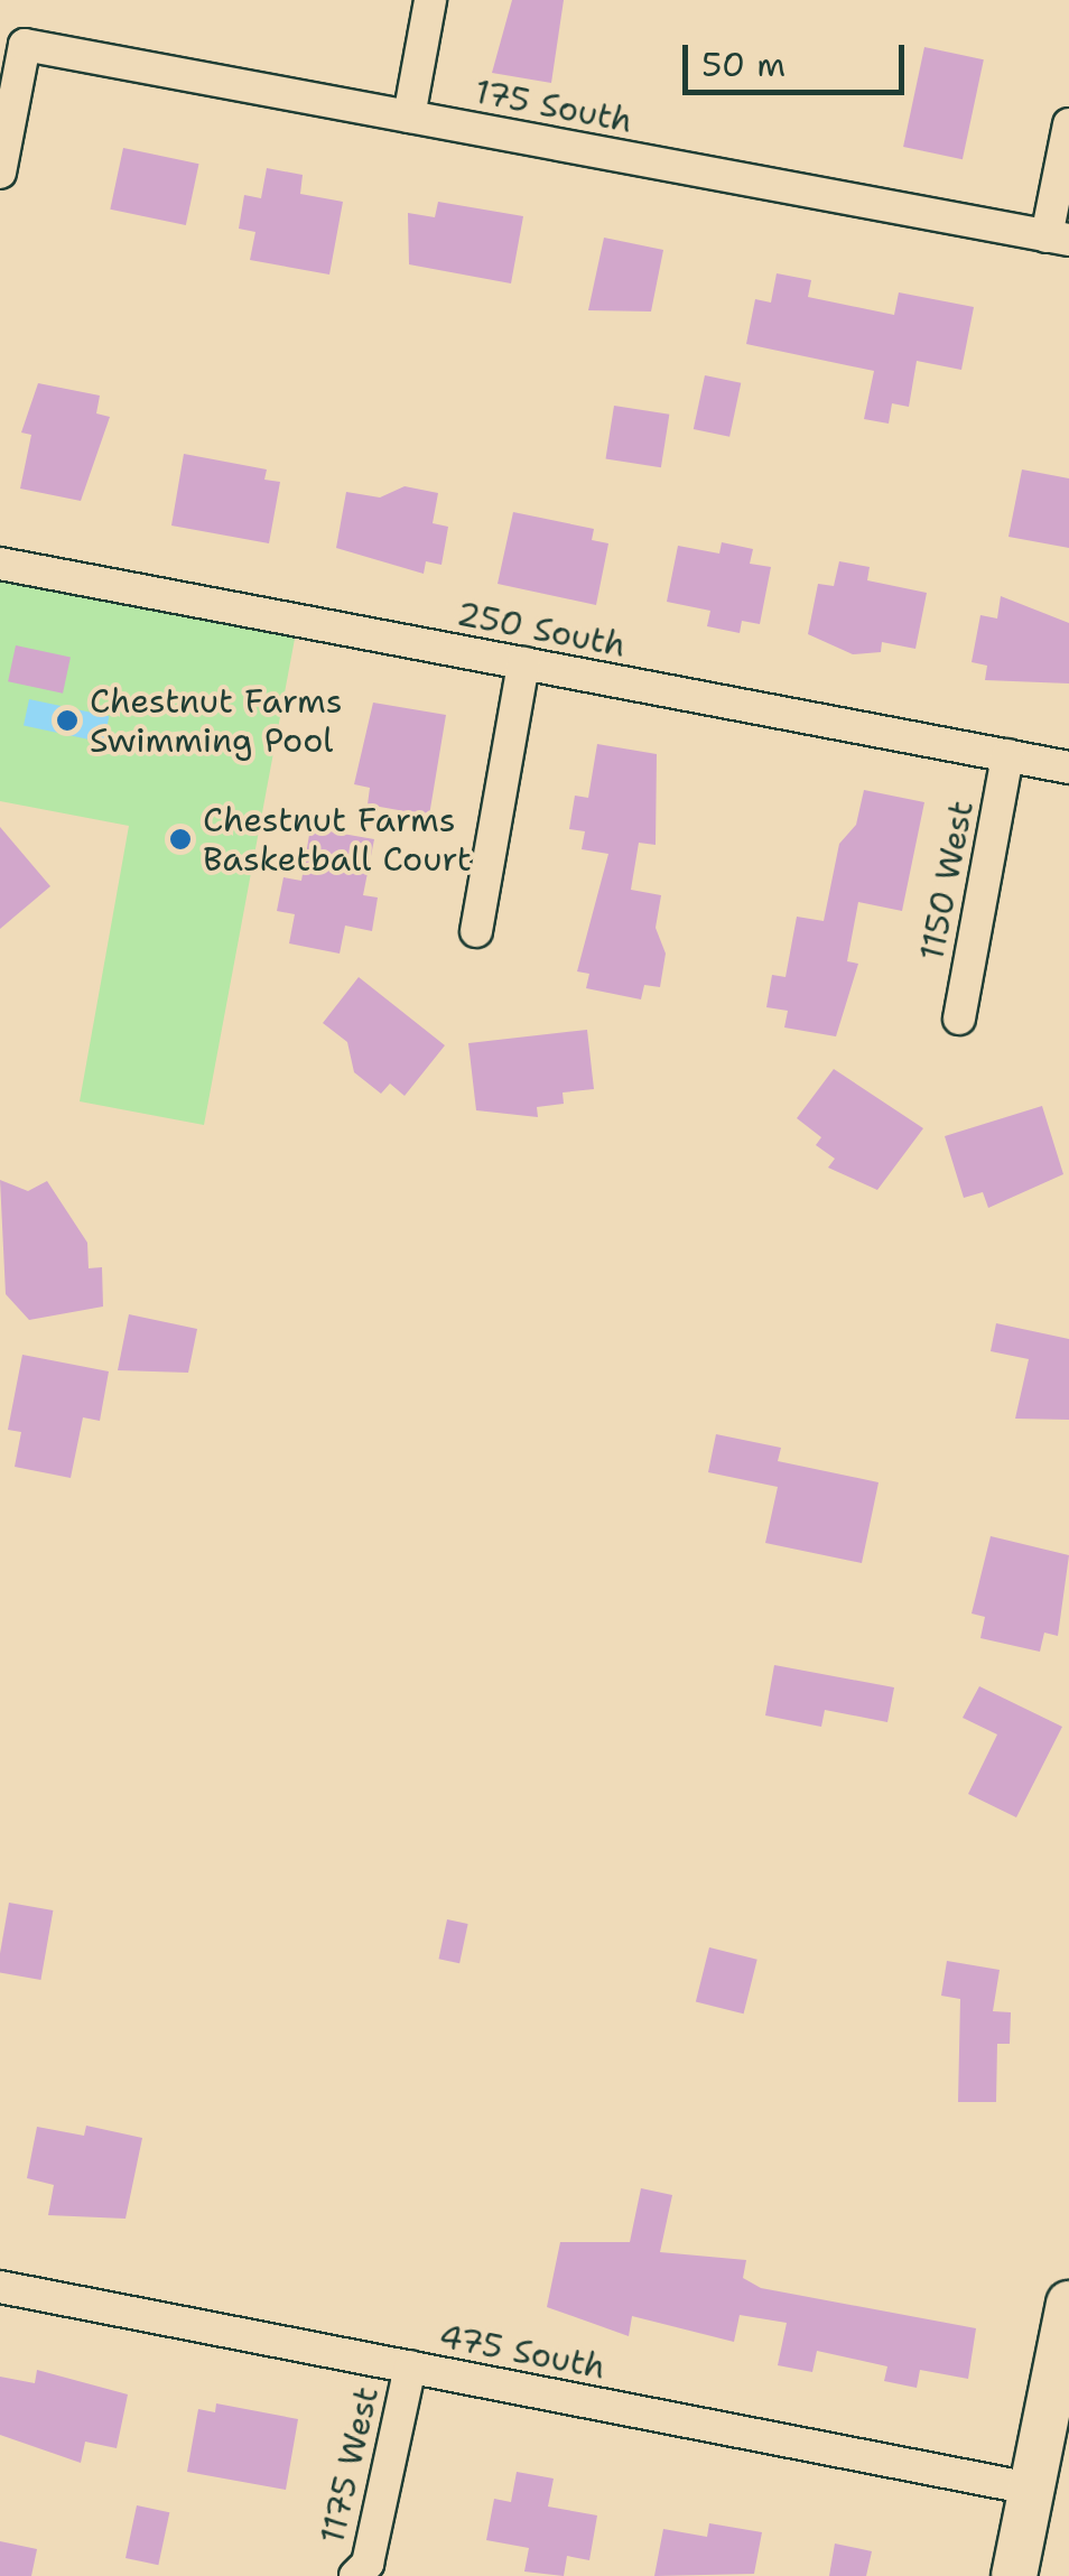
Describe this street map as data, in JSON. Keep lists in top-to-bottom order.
{
  "streets": {
    "street": [
      "175 South",
      "250 South",
      "1150 West",
      "475 South",
      "1175 West"
    ]
  },
  "crossings": [
    ["250 South", "1150 West"],
    ["475 South", "1175 West"]
  ],
  "places": ["Chestnut Farms Swimming Pool", "Chestnut Farms Basketball Court"],
  "scale_bar": "50 m"
}
